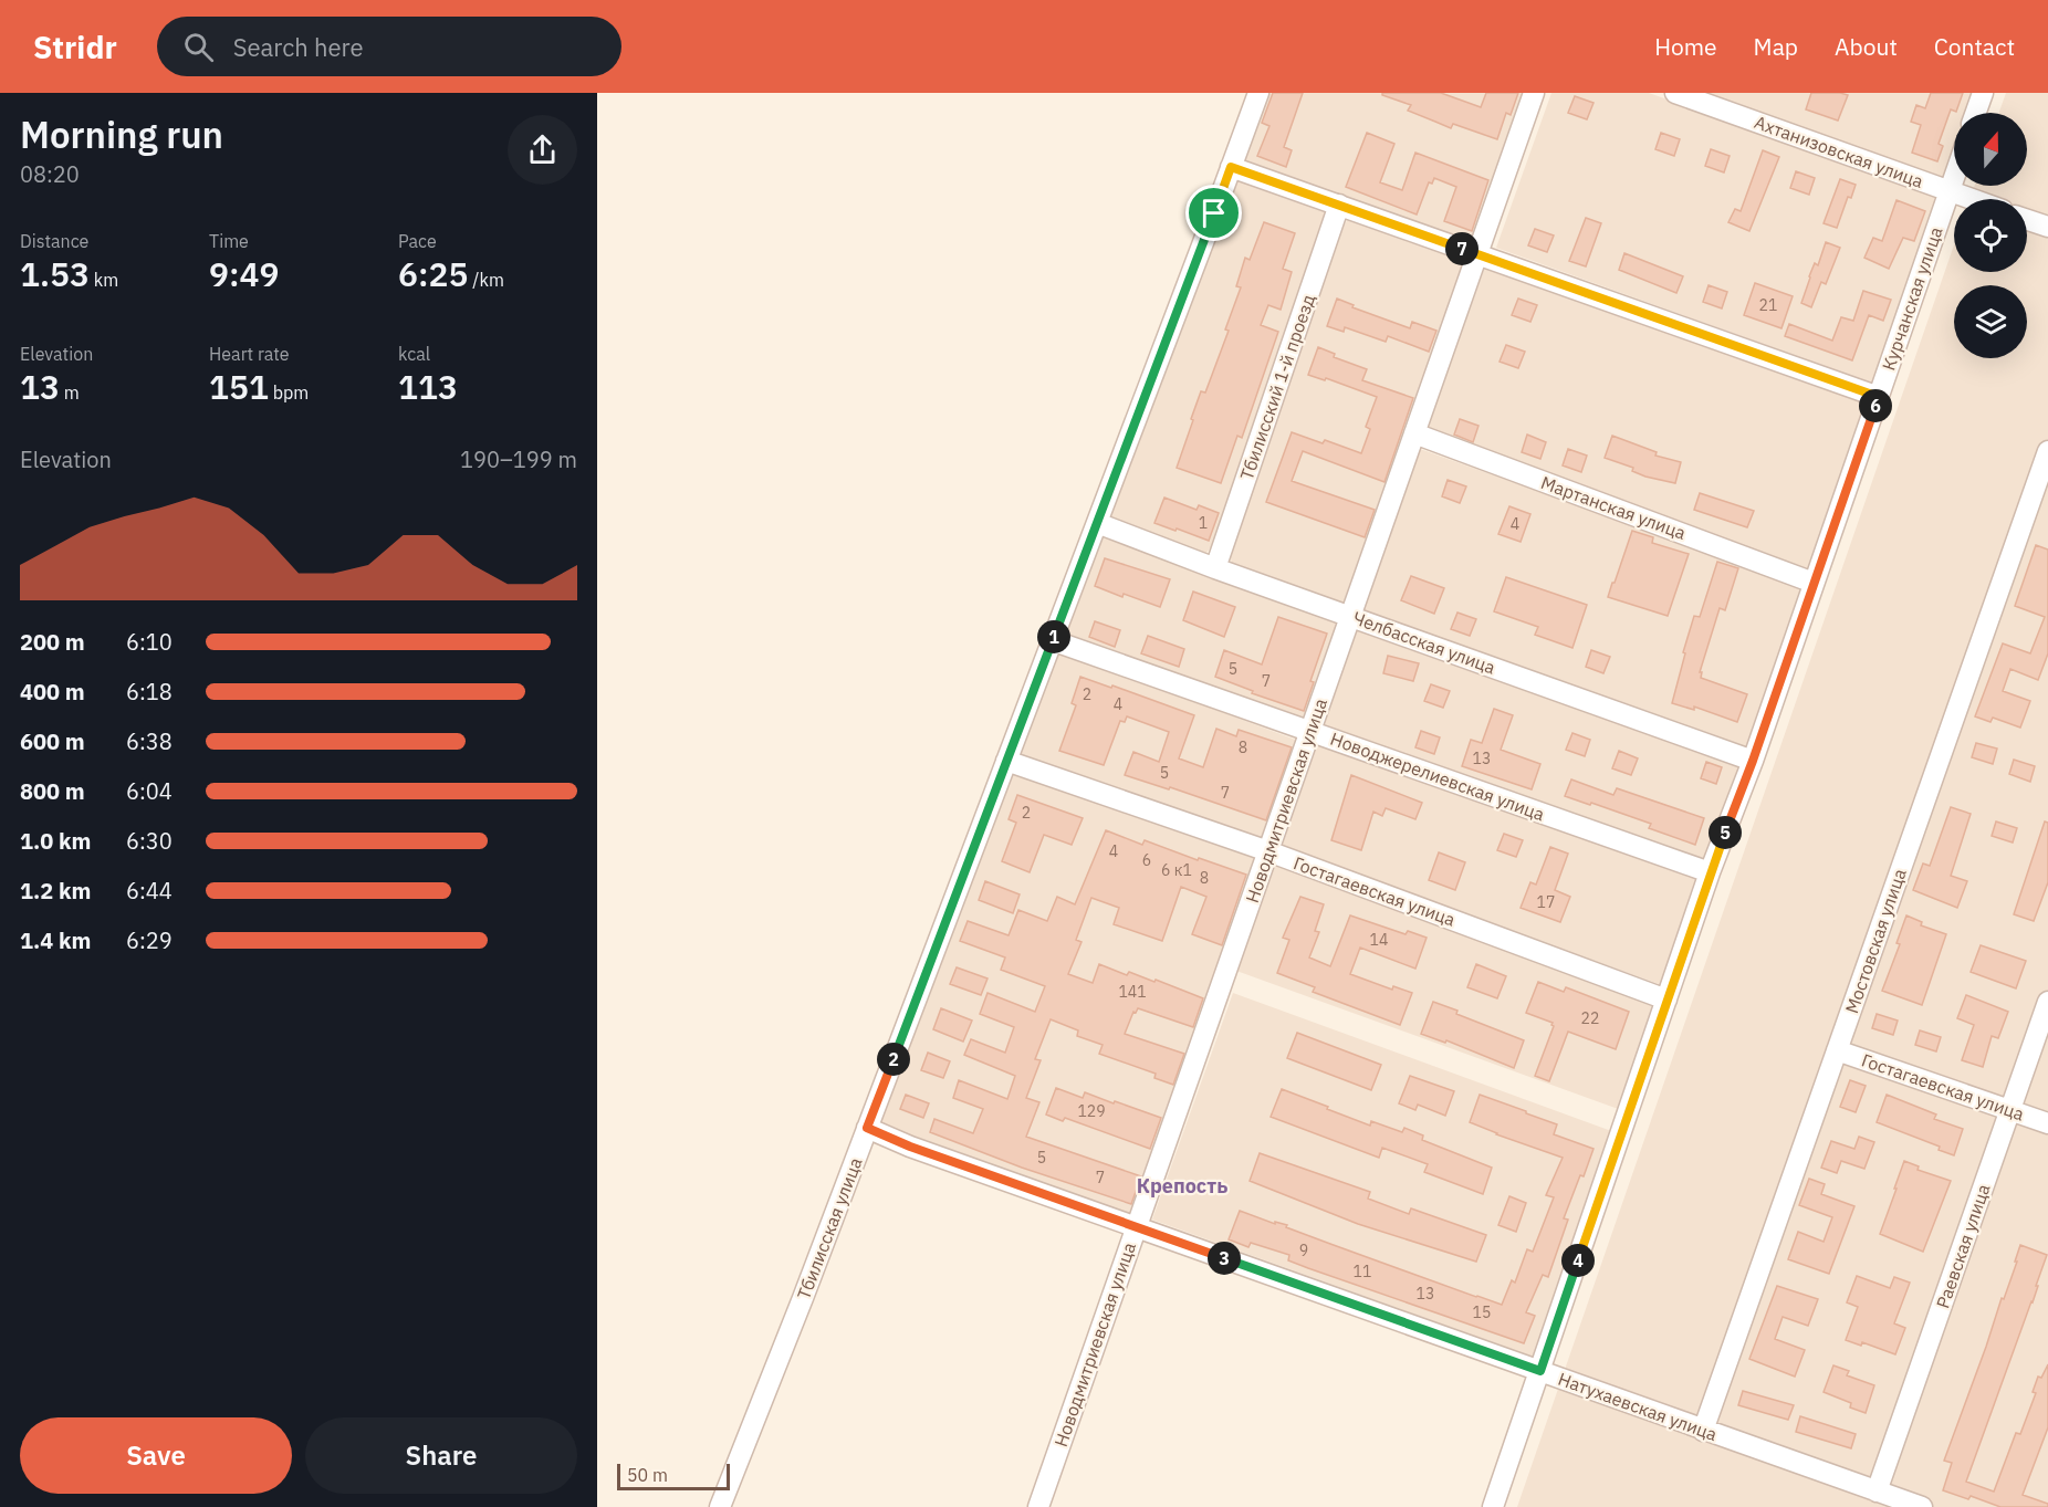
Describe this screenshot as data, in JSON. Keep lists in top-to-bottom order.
{
  "streets": {
    "street": [
      "Ахтанизовская улица",
      "Курчанская улица",
      "Тбилисский 1-й проезд",
      "Мартанская улица",
      "Челбасская улица",
      "Новоджерелиевская улица",
      "Новодмитриевская улица",
      "Гостагаевская улица",
      "Мостовская улица",
      "Тбилисская улица",
      "Раевская улица",
      "Натухаевская улица"
    ]
  },
  "crossings": [
    ["Ахтанизовская улица", "Курчанская улица"],
    ["Курчанская улица", "Мартанская улица"],
    ["Курчанская улица", "Челбасская улица"],
    ["Курчанская улица", "Новоджерелиевская улица"],
    ["Курчанская улица", "Гостагаевская улица"],
    ["Курчанская улица", "Натухаевская улица"],
    ["Тбилисский 1-й проезд", "Челбасская улица"],
    ["Мартанская улица", "Новодмитриевская улица"],
    ["Челбасская улица", "Новодмитриевская улица"],
    ["Челбасская улица", "Тбилисская улица"],
    ["Новоджерелиевская улица", "Новодмитриевская улица"],
    ["Новоджерелиевская улица", "Тбилисская улица"],
    ["Новодмитриевская улица", "Гостагаевская улица"],
    ["Новодмитриевская улица", "Натухаевская улица"],
    ["Гостагаевская улица", "Мостовская улица"],
    ["Гостагаевская улица", "Тбилисская улица"],
    ["Гостагаевская улица", "Раевская улица"],
    ["Мостовская улица", "Натухаевская улица"],
    ["Тбилисская улица", "Натухаевская улица"],
    ["Раевская улица", "Натухаевская улица"]
  ],
  "districts": ["Крепость"],
  "house_numbers": [
    "21",
    "1",
    "4",
    "5",
    "7",
    "2",
    "4",
    "8",
    "13",
    "5",
    "7",
    "2",
    "4",
    "6",
    "6 к1",
    "8",
    "17",
    "14",
    "141",
    "22",
    "129",
    "5",
    "7",
    "9",
    "11",
    "13",
    "15"
  ],
  "scale_bar": "50 m",
  "north": "top",
  "page": {
    "header": "Stridr",
    "search": "Search here",
    "nav": [
      "Home",
      "Map",
      "About",
      "Contact"
    ],
    "heading": ["Morning run", "08:20"],
    "stats": [
      ["Distance", "1.53 km"],
      ["Time", "9:49"],
      ["Pace", "6:25 /km"],
      ["Elevation", "13 m"],
      ["Heart rate", "151 bpm"],
      ["kcal", "113"]
    ],
    "pins": [
      "7",
      "6",
      "1",
      "5",
      "2",
      "3",
      "4"
    ],
    "chart": ["Elevation", "190–199 m"],
    "list": [
      {
        "name": "200 m",
        "note": "6:10"
      },
      {
        "name": "400 m",
        "note": "6:18"
      },
      {
        "name": "600 m",
        "note": "6:38"
      },
      {
        "name": "800 m",
        "note": "6:04"
      },
      {
        "name": "1.0 km",
        "note": "6:30"
      },
      {
        "name": "1.2 km",
        "note": "6:44"
      },
      {
        "name": "1.4 km",
        "note": "6:29"
      }
    ],
    "buttons": ["Save", "Share"],
    "scale": "50 m"
  }
}
